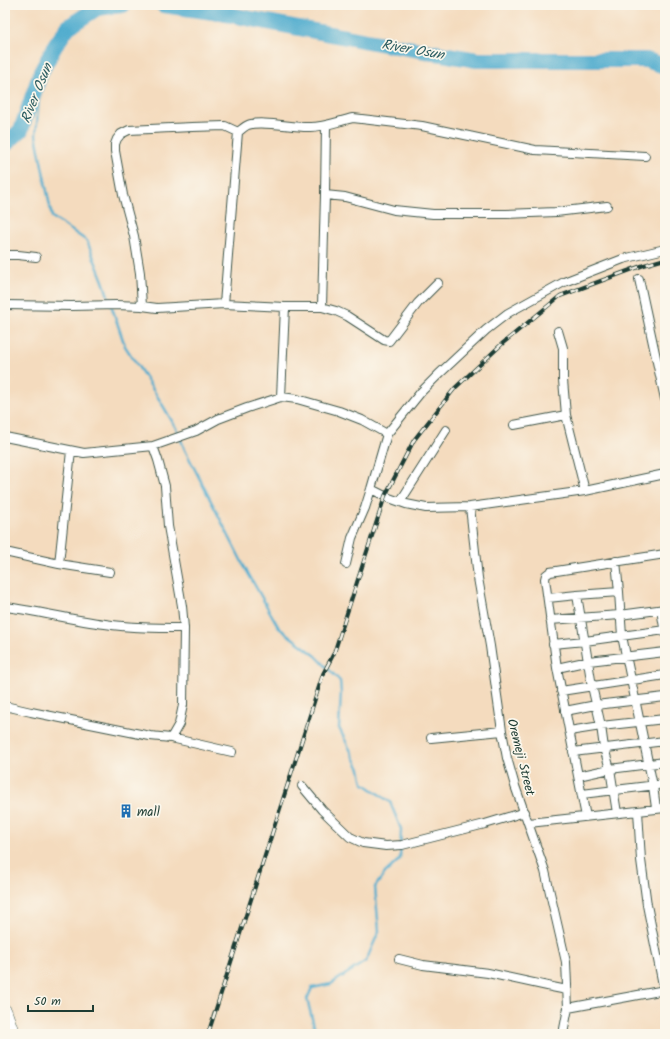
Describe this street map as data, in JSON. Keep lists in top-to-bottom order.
{
  "streets": {
    "street": ["Oremeji Street"]
  },
  "water": ["River Osun"],
  "places": {
    "building": ["mall"]
  },
  "scale_bar": "50 m"
}
